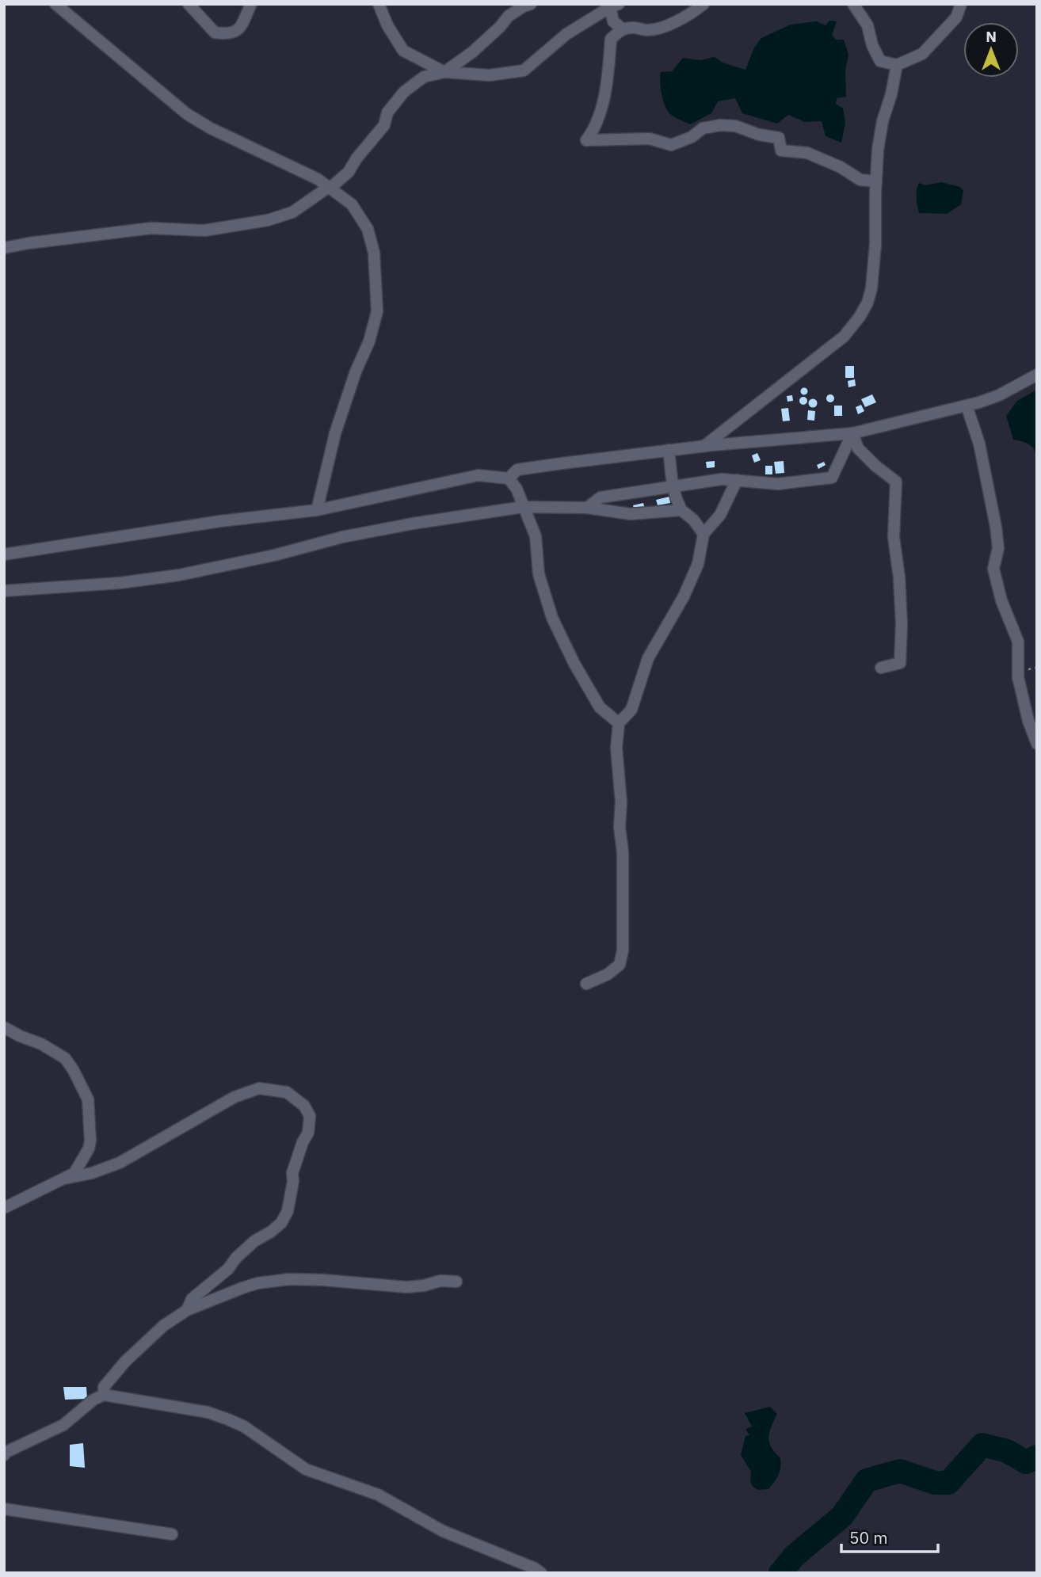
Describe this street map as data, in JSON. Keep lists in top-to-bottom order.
{
  "scale_bar": "50 m",
  "north": "top"
}
